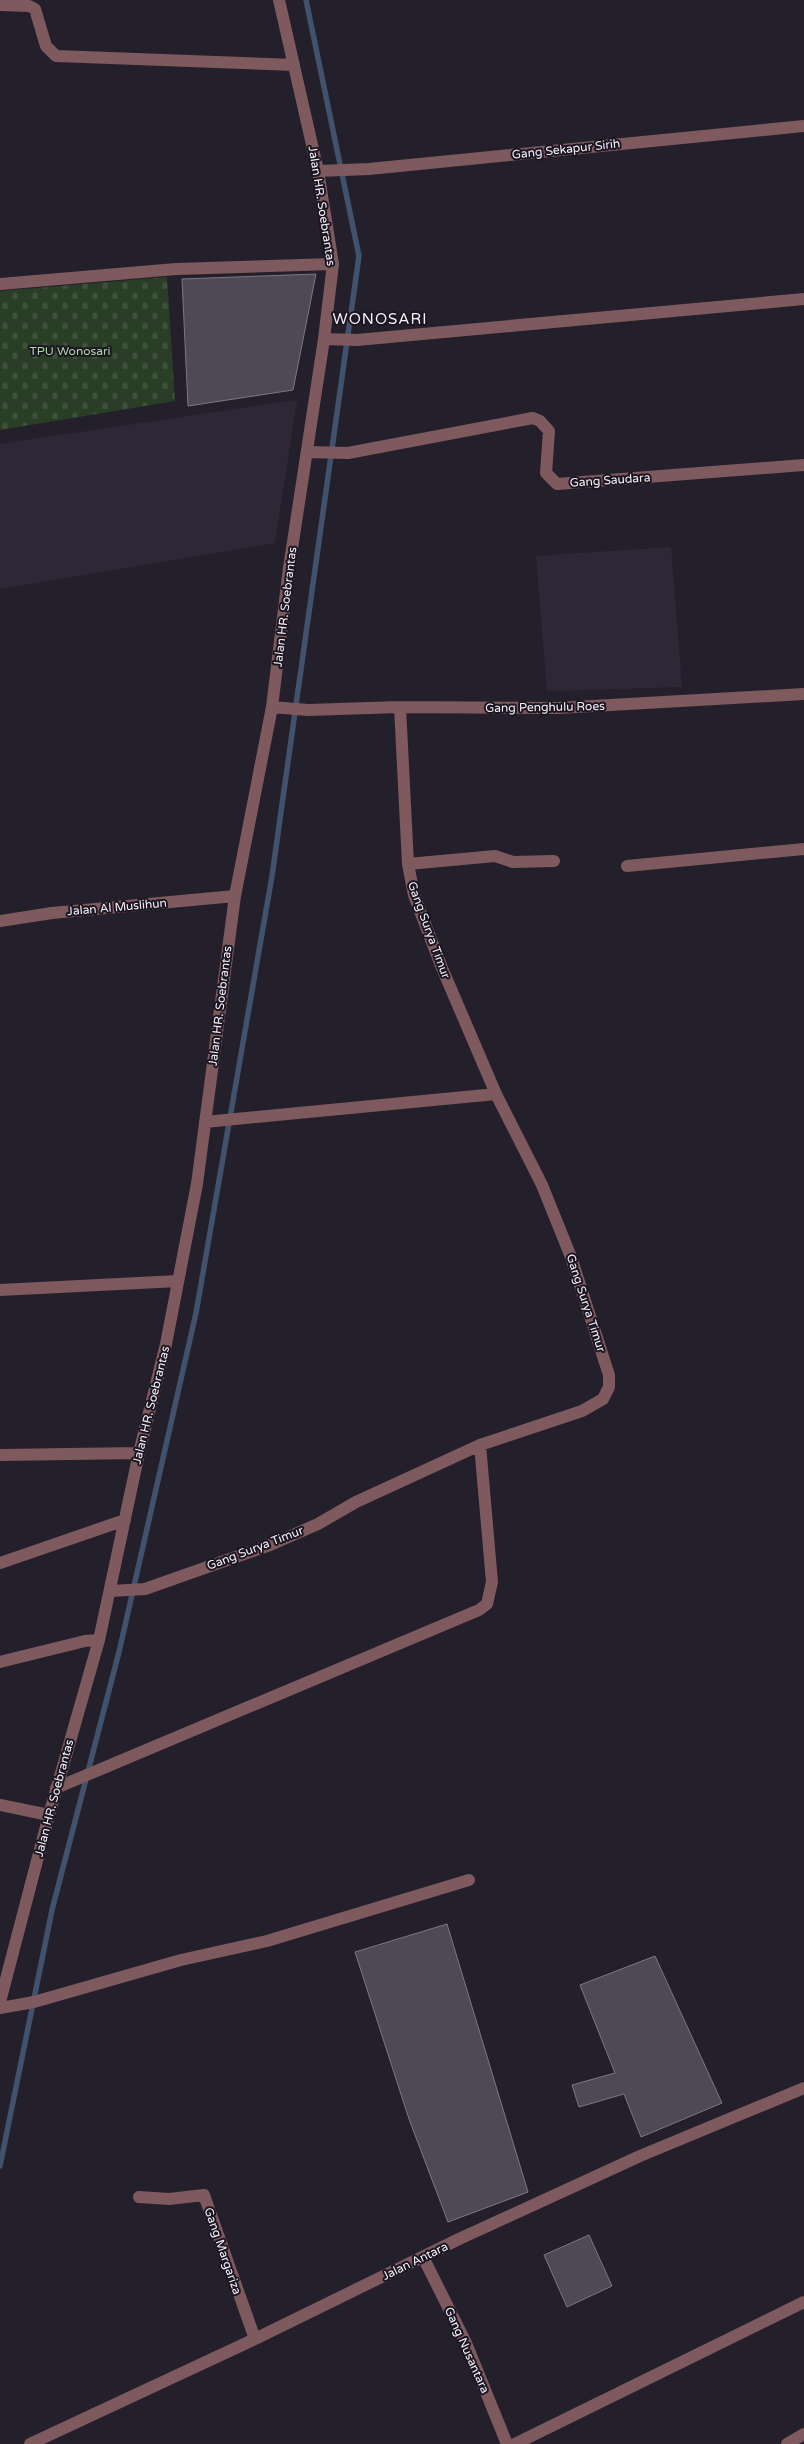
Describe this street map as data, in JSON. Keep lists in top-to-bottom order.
{
  "streets": {
    "street": [
      "Gang Sekapur Sirih",
      "Jalan HR. Soebrantas",
      "Gang Saudara",
      "Gang Penghulu Roes",
      "Jalan Al Muslihun",
      "Gang Surya Timur",
      "Gang Margariza",
      "Jalan Antara",
      "Gang Nusantara"
    ]
  },
  "crossings": [
    ["Gang Sekapur Sirih", "Jalan HR. Soebrantas"],
    ["Jalan HR. Soebrantas", "Gang Saudara"],
    ["Jalan HR. Soebrantas", "Gang Penghulu Roes"],
    ["Jalan HR. Soebrantas", "Jalan Al Muslihun"],
    ["Jalan HR. Soebrantas", "Gang Surya Timur"],
    ["Gang Penghulu Roes", "Gang Surya Timur"],
    ["Gang Margariza", "Jalan Antara"],
    ["Jalan Antara", "Gang Nusantara"]
  ],
  "districts": ["WONOSARI"],
  "parks": ["TPU Wonosari"]
}
